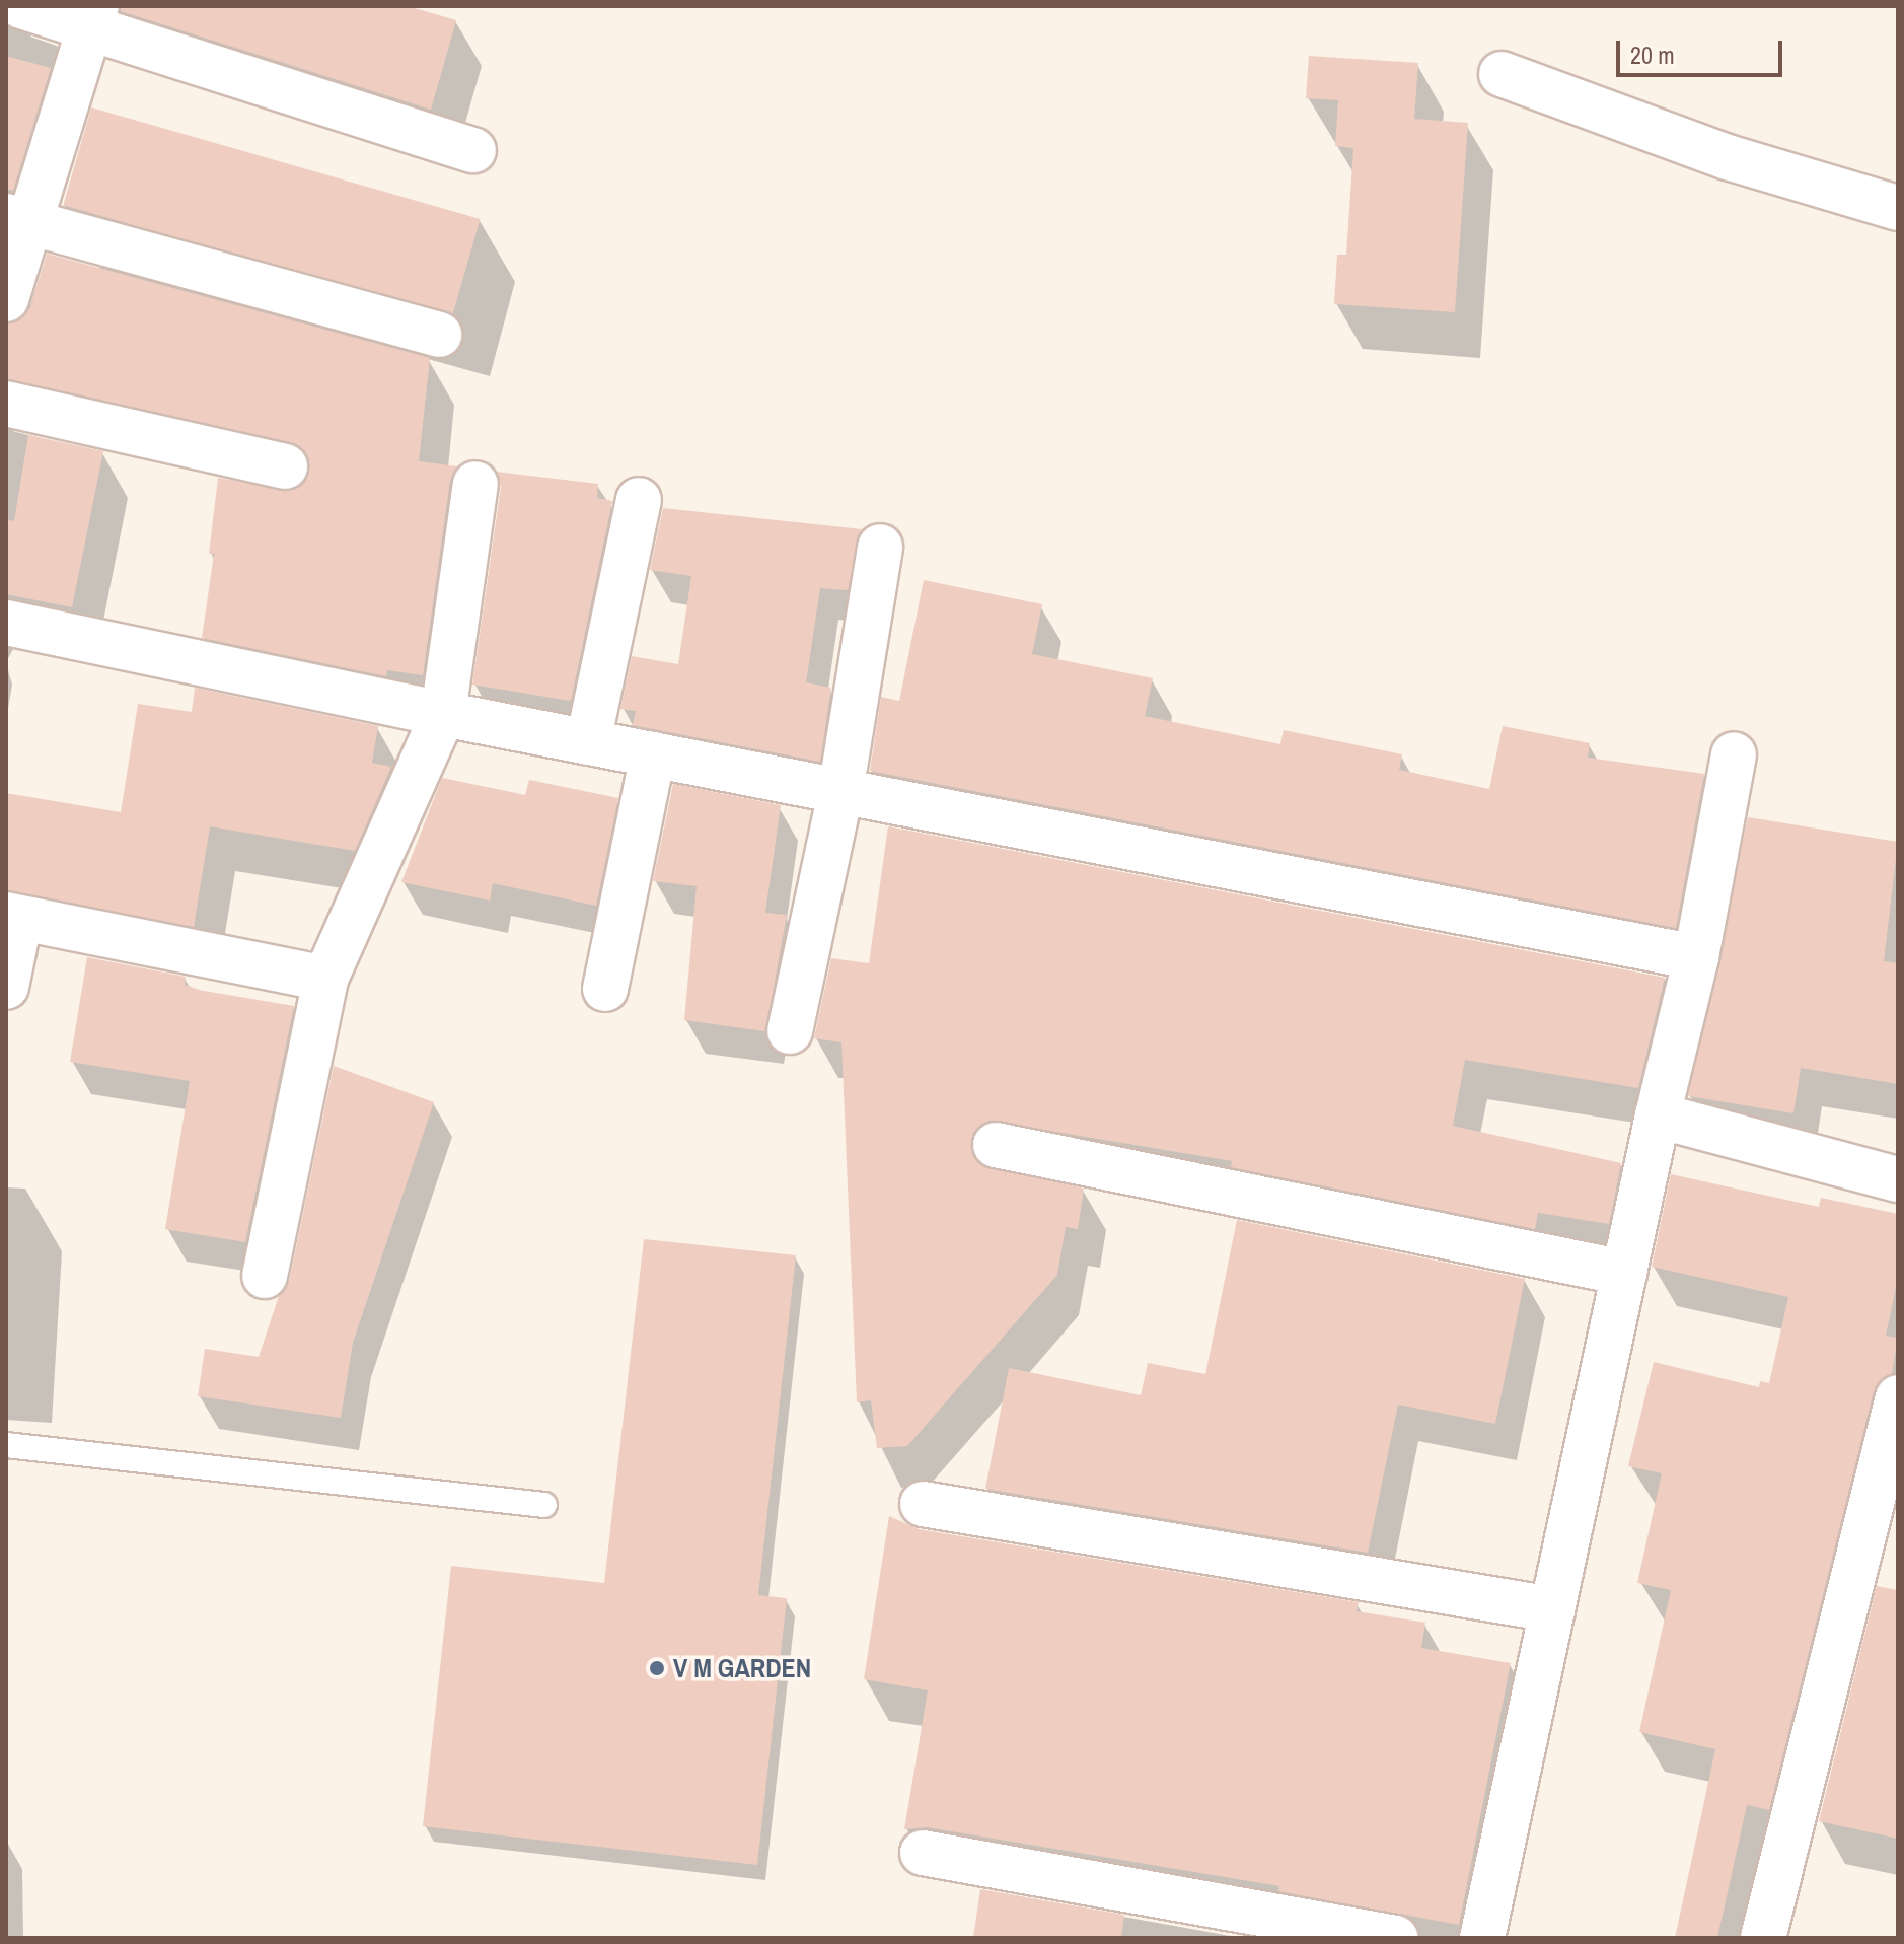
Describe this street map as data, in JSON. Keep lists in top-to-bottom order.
{
  "places": ["V M GARDEN"],
  "scale_bar": "20 m"
}
